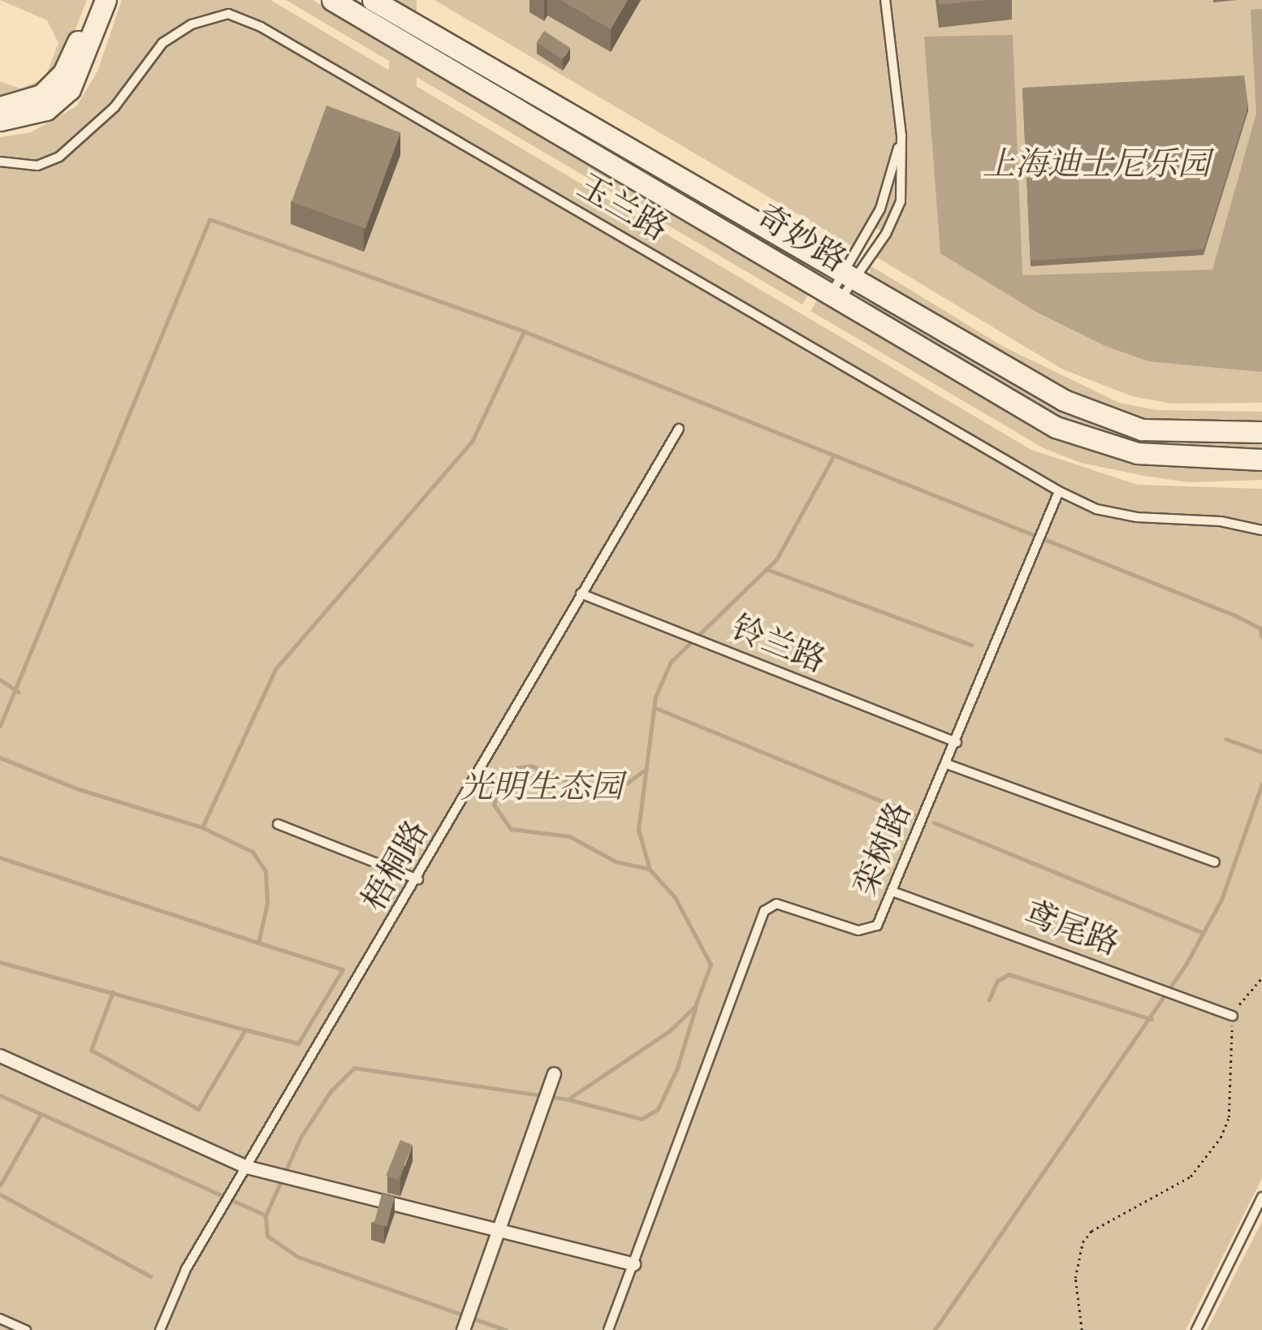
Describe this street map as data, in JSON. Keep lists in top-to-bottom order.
{
  "streets": {
    "street": ["奇妙路"],
    "lane": [
      "玉兰路",
      "铃兰路",
      "栾树路",
      "梧桐路",
      "鸢尾路"
    ]
  },
  "crossings": [
    ["玉兰路", "栾树路"],
    ["铃兰路", "栾树路"],
    ["铃兰路", "梧桐路"],
    ["栾树路", "鸢尾路"]
  ],
  "parks": ["上海迪士尼乐园", "光明生态园"]
}
